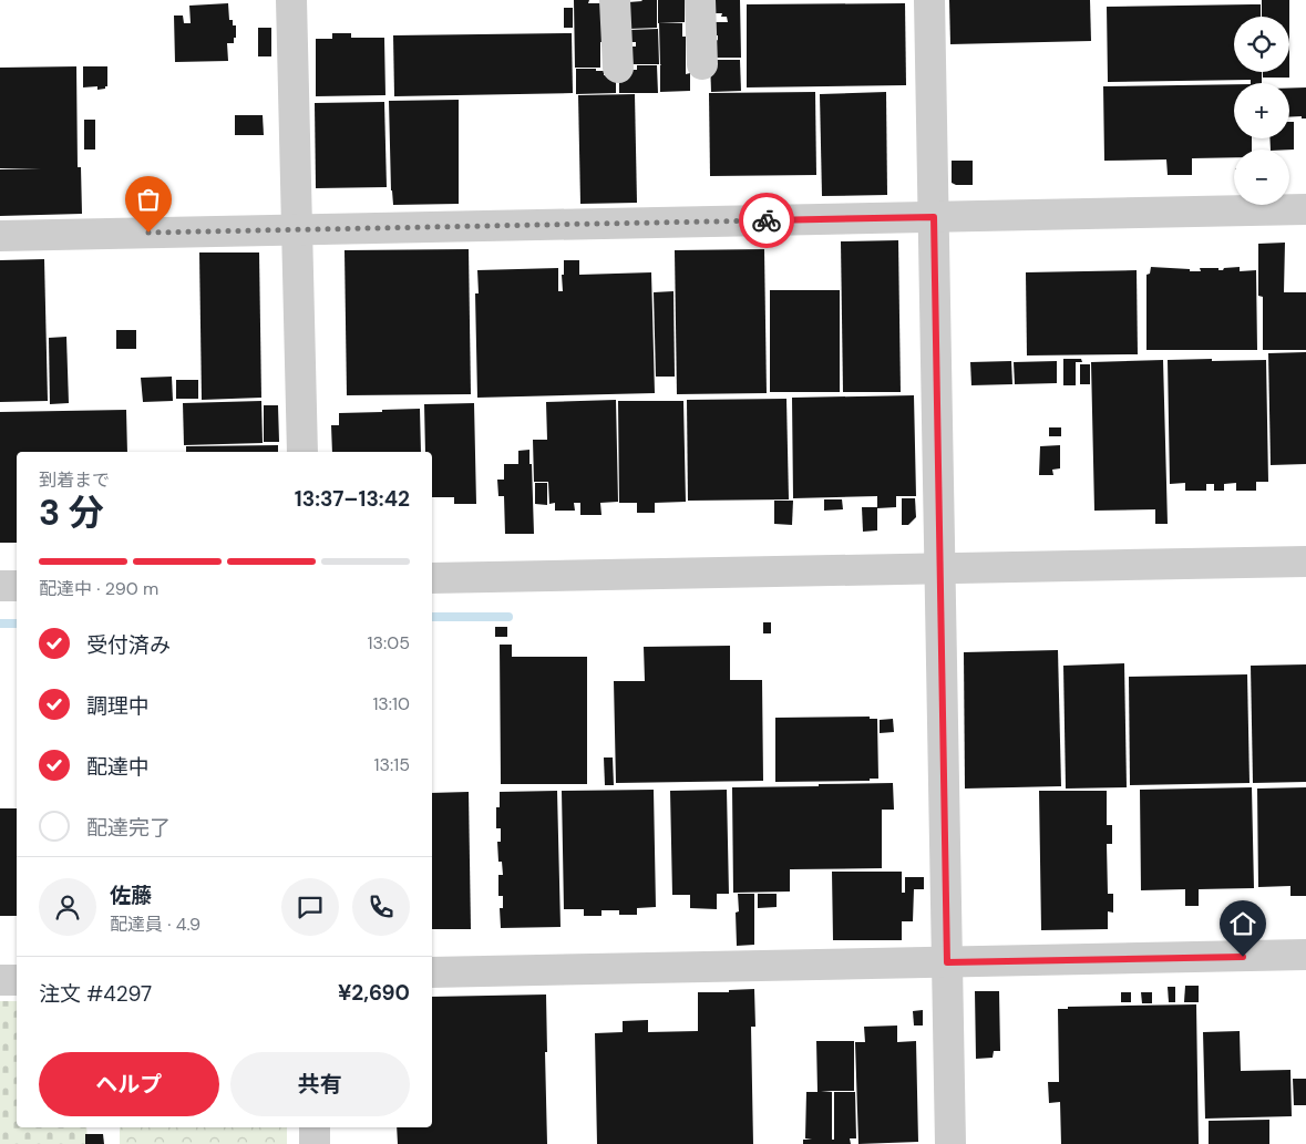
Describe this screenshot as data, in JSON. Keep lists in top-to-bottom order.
{
  "page": {
    "map_buttons": ["+", "−"],
    "heading": ["3 分", "到着まで", "13:37–13:42"],
    "panel": [
      "佐藤",
      "配達員 · 4.9",
      "注文 #4297",
      "¥2,690"
    ],
    "bar": "配達中 · 290 m",
    "list": [
      ["受付済み", "13:05"],
      ["調理中", "13:10"],
      ["配達中", "13:15"],
      "配達完了"
    ],
    "buttons": ["ヘルプ", "共有"]
  }
}
